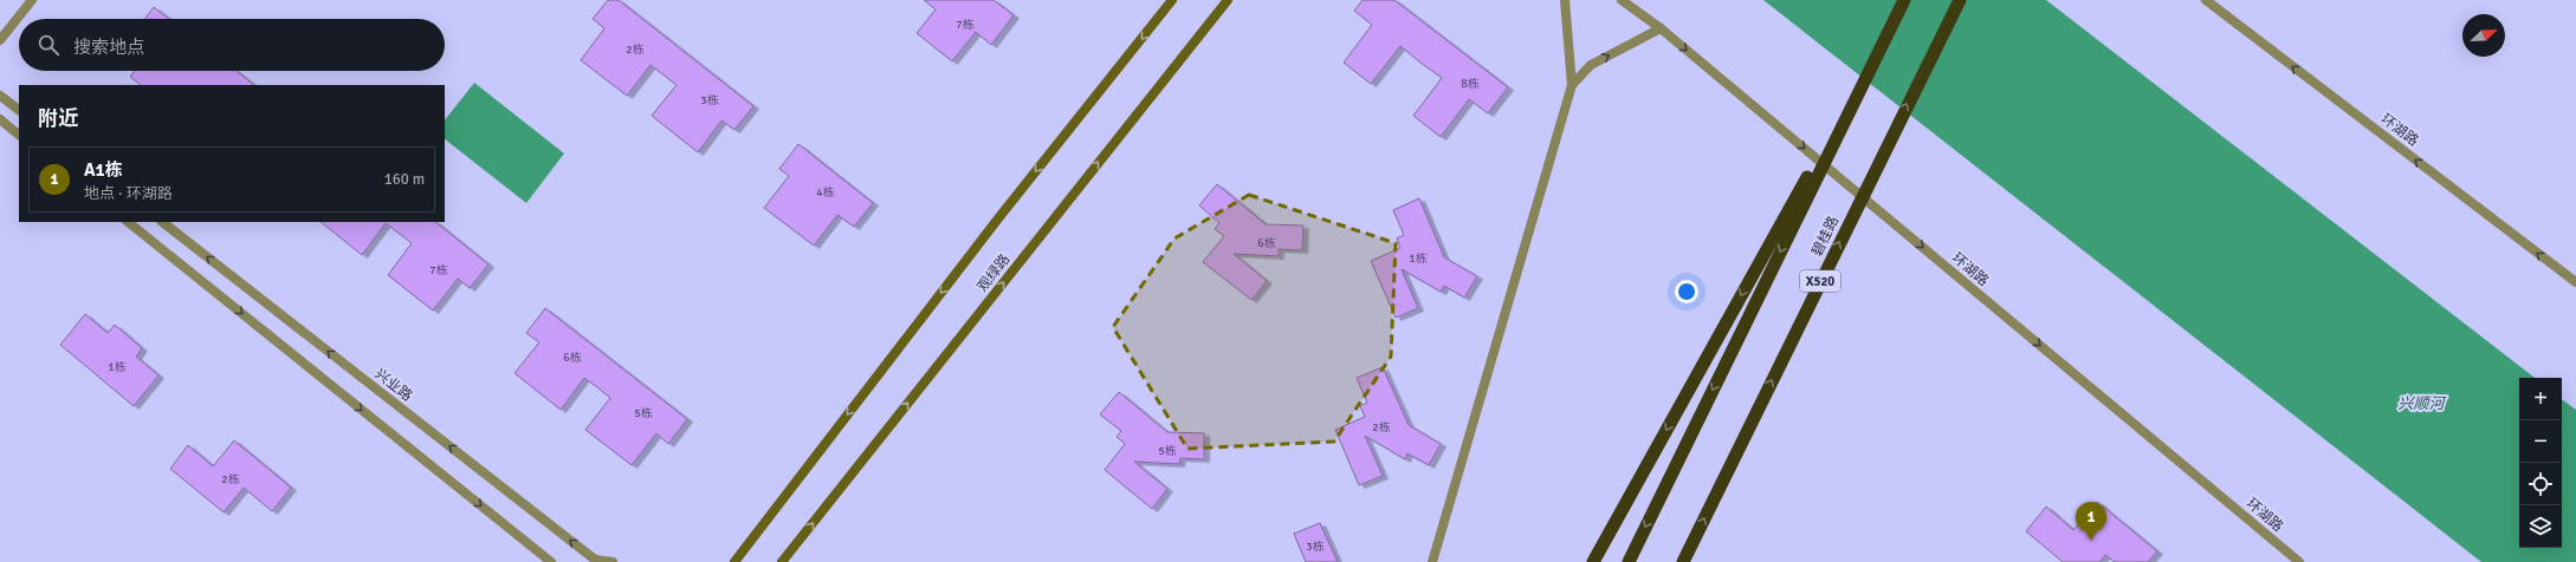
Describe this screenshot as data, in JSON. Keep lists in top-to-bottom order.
{
  "streets": {
    "highway": ["碧桂路", "X520"],
    "main road": ["观绿路"],
    "street": ["环湖路", "兴业路"]
  },
  "water": ["兴顺河"],
  "house_numbers": [
    "7栋",
    "2栋",
    "8栋",
    "3栋",
    "4栋",
    "6栋",
    "1栋",
    "7栋",
    "6栋",
    "1栋",
    "5栋",
    "2栋",
    "5栋",
    "2栋",
    "3栋"
  ],
  "north": "top right",
  "page": {
    "search": "搜索地点",
    "heading": "附近",
    "list": [
      {
        "mark": "1",
        "name": "A1栋",
        "note": "地点 · 环湖路",
        "value": "160 m"
      }
    ],
    "map_buttons": ["+", "−"],
    "pins": "1"
  }
}
